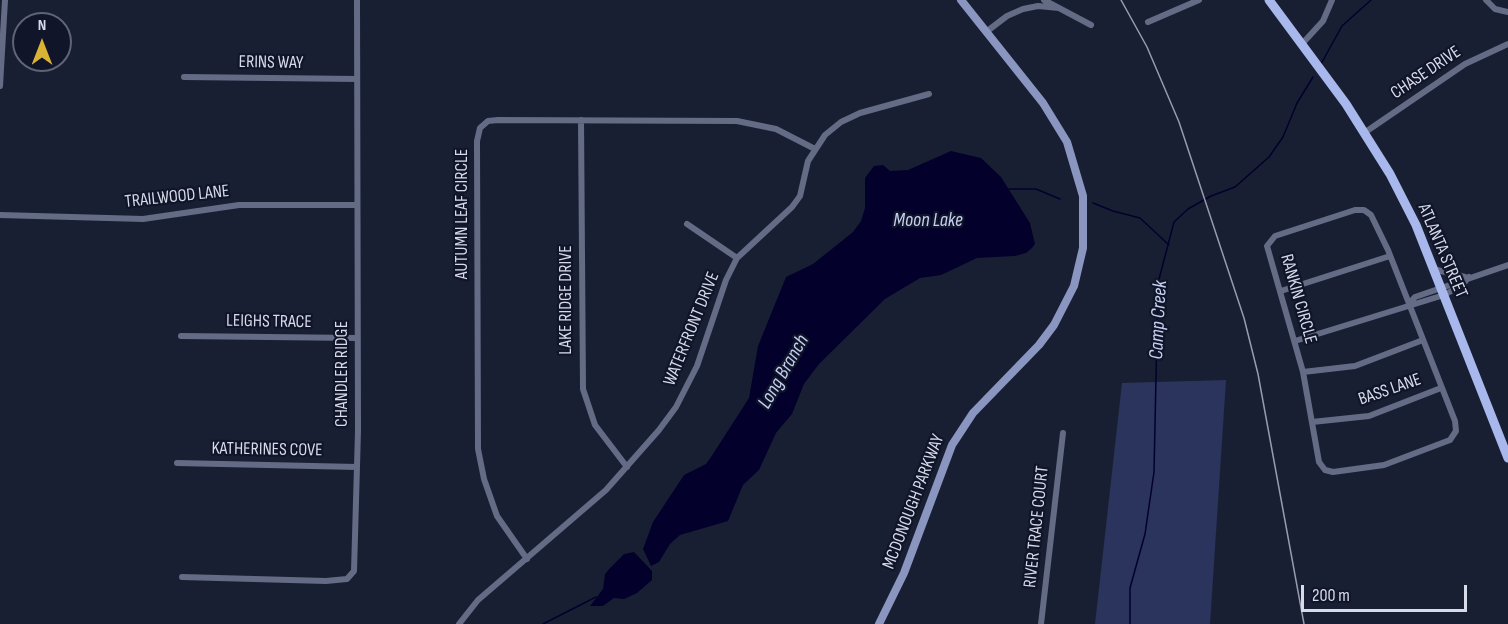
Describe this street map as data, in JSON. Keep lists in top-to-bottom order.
{
  "streets": {
    "main road": ["ATLANTA STREET"],
    "street": [
      "ERINS WAY",
      "CHASE DRIVE",
      "TRAILWOOD LANE",
      "AUTUMN LEAF CIRCLE",
      "RANKIN CIRCLE",
      "LAKE RIDGE DRIVE",
      "LEIGHS TRACE",
      "WATERFRONT DRIVE",
      "CHANDLER RIDGE",
      "BASS LANE",
      "KATHERINES COVE",
      "MCDONOUGH PARKWAY",
      "RIVER TRACE COURT"
    ]
  },
  "crossings": [
    ["ERINS WAY", "CHANDLER RIDGE"],
    ["CHASE DRIVE", "ATLANTA STREET"],
    ["TRAILWOOD LANE", "CHANDLER RIDGE"],
    ["AUTUMN LEAF CIRCLE", "LAKE RIDGE DRIVE"],
    ["AUTUMN LEAF CIRCLE", "WATERFRONT DRIVE"],
    ["RANKIN CIRCLE", "BASS LANE"],
    ["LAKE RIDGE DRIVE", "WATERFRONT DRIVE"],
    ["LEIGHS TRACE", "CHANDLER RIDGE"],
    ["CHANDLER RIDGE", "KATHERINES COVE"]
  ],
  "water": ["Moon Lake", "Camp Creek", "Long Branch"],
  "scale_bar": "200 m",
  "north": "top"
}
